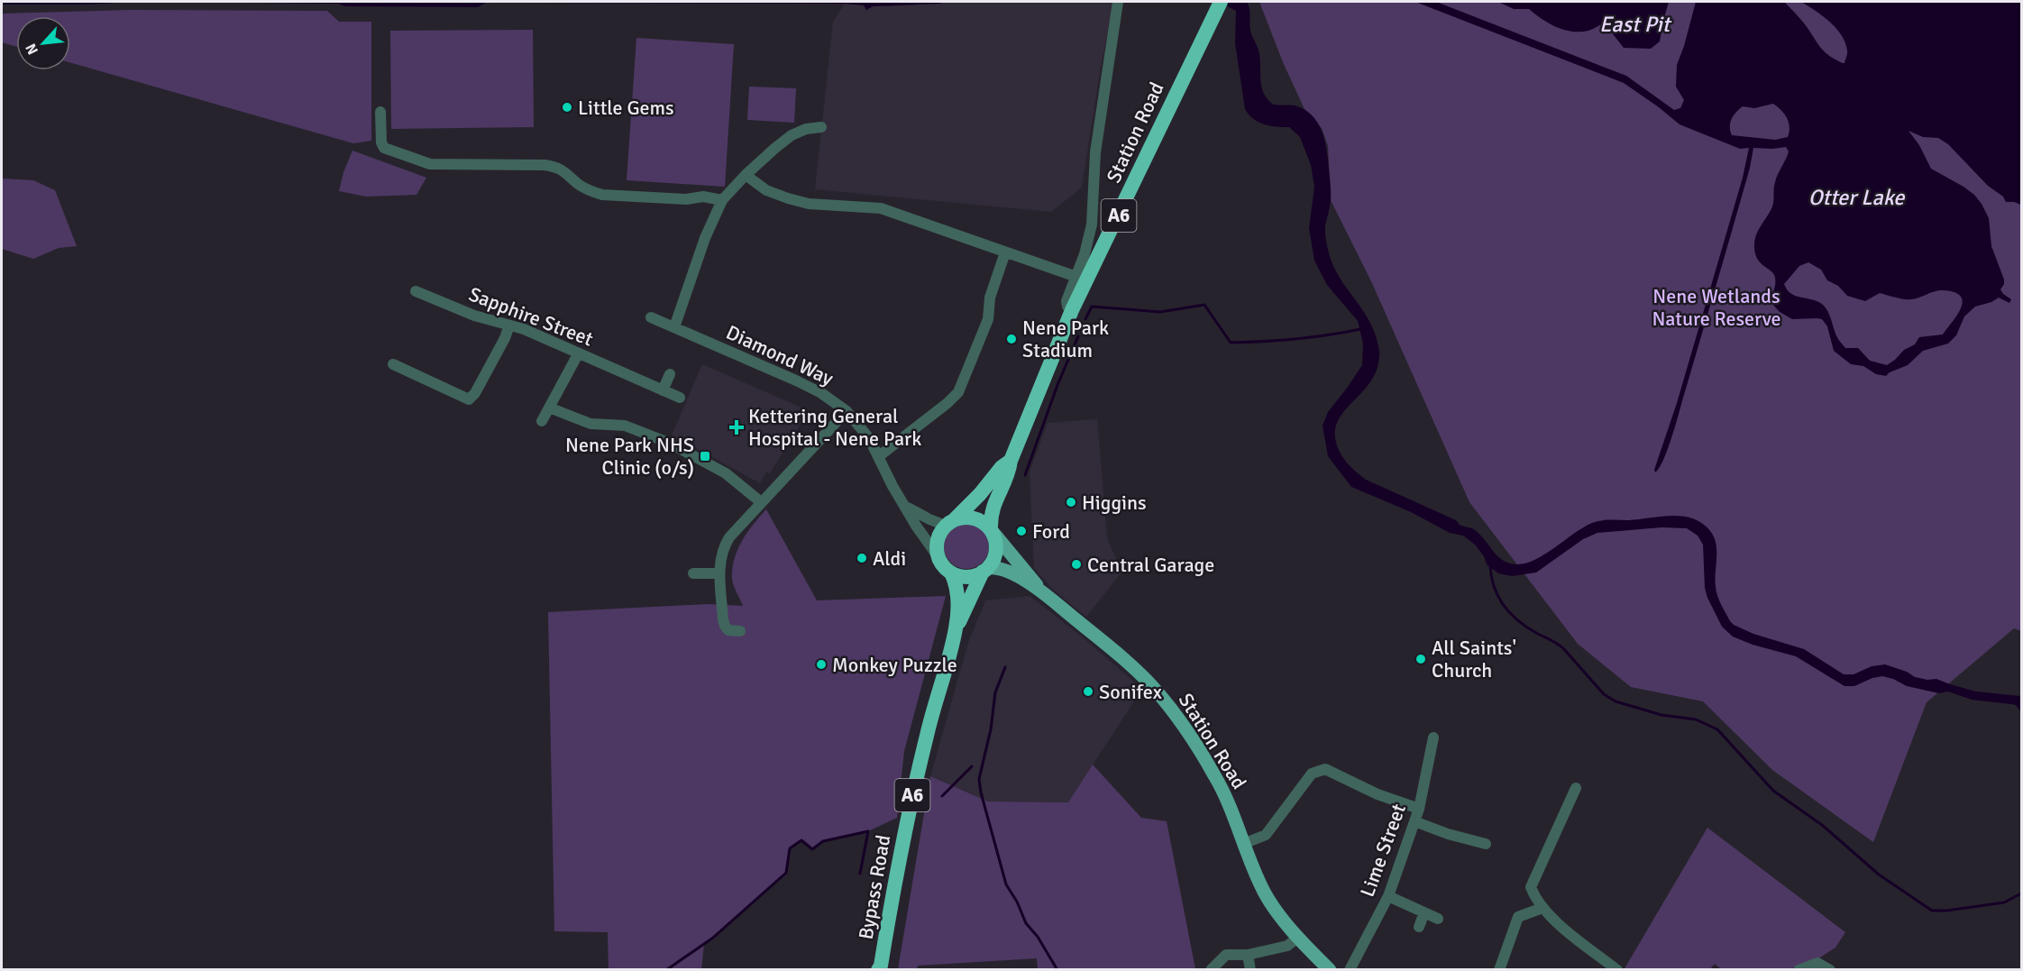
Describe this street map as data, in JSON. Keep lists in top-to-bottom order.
{
  "streets": {
    "highway": ["Station Road", "A6", "Bypass Road"],
    "street": ["Sapphire Street", "Diamond Way", "Lime Street"]
  },
  "crossings": [
    ["Station Road", "Diamond Way"],
    ["Station Road", "Bypass Road"],
    ["Diamond Way", "Bypass Road"]
  ],
  "water": ["East Pit", "Otter Lake"],
  "parks": ["Nene Wetlands Nature Reserve"],
  "places": {
    "other": [
      "Little Gems",
      "Nene Park Stadium",
      "Higgins",
      "Ford",
      "Aldi",
      "Central Garage",
      "All Saints' Church",
      "Monkey Puzzle",
      "Sonifex"
    ],
    "health": ["Kettering General Hospital - Nene Park"],
    "transit": ["Nene Park NHS Clinic (o/s)"]
  },
  "north": "bottom left"
}
